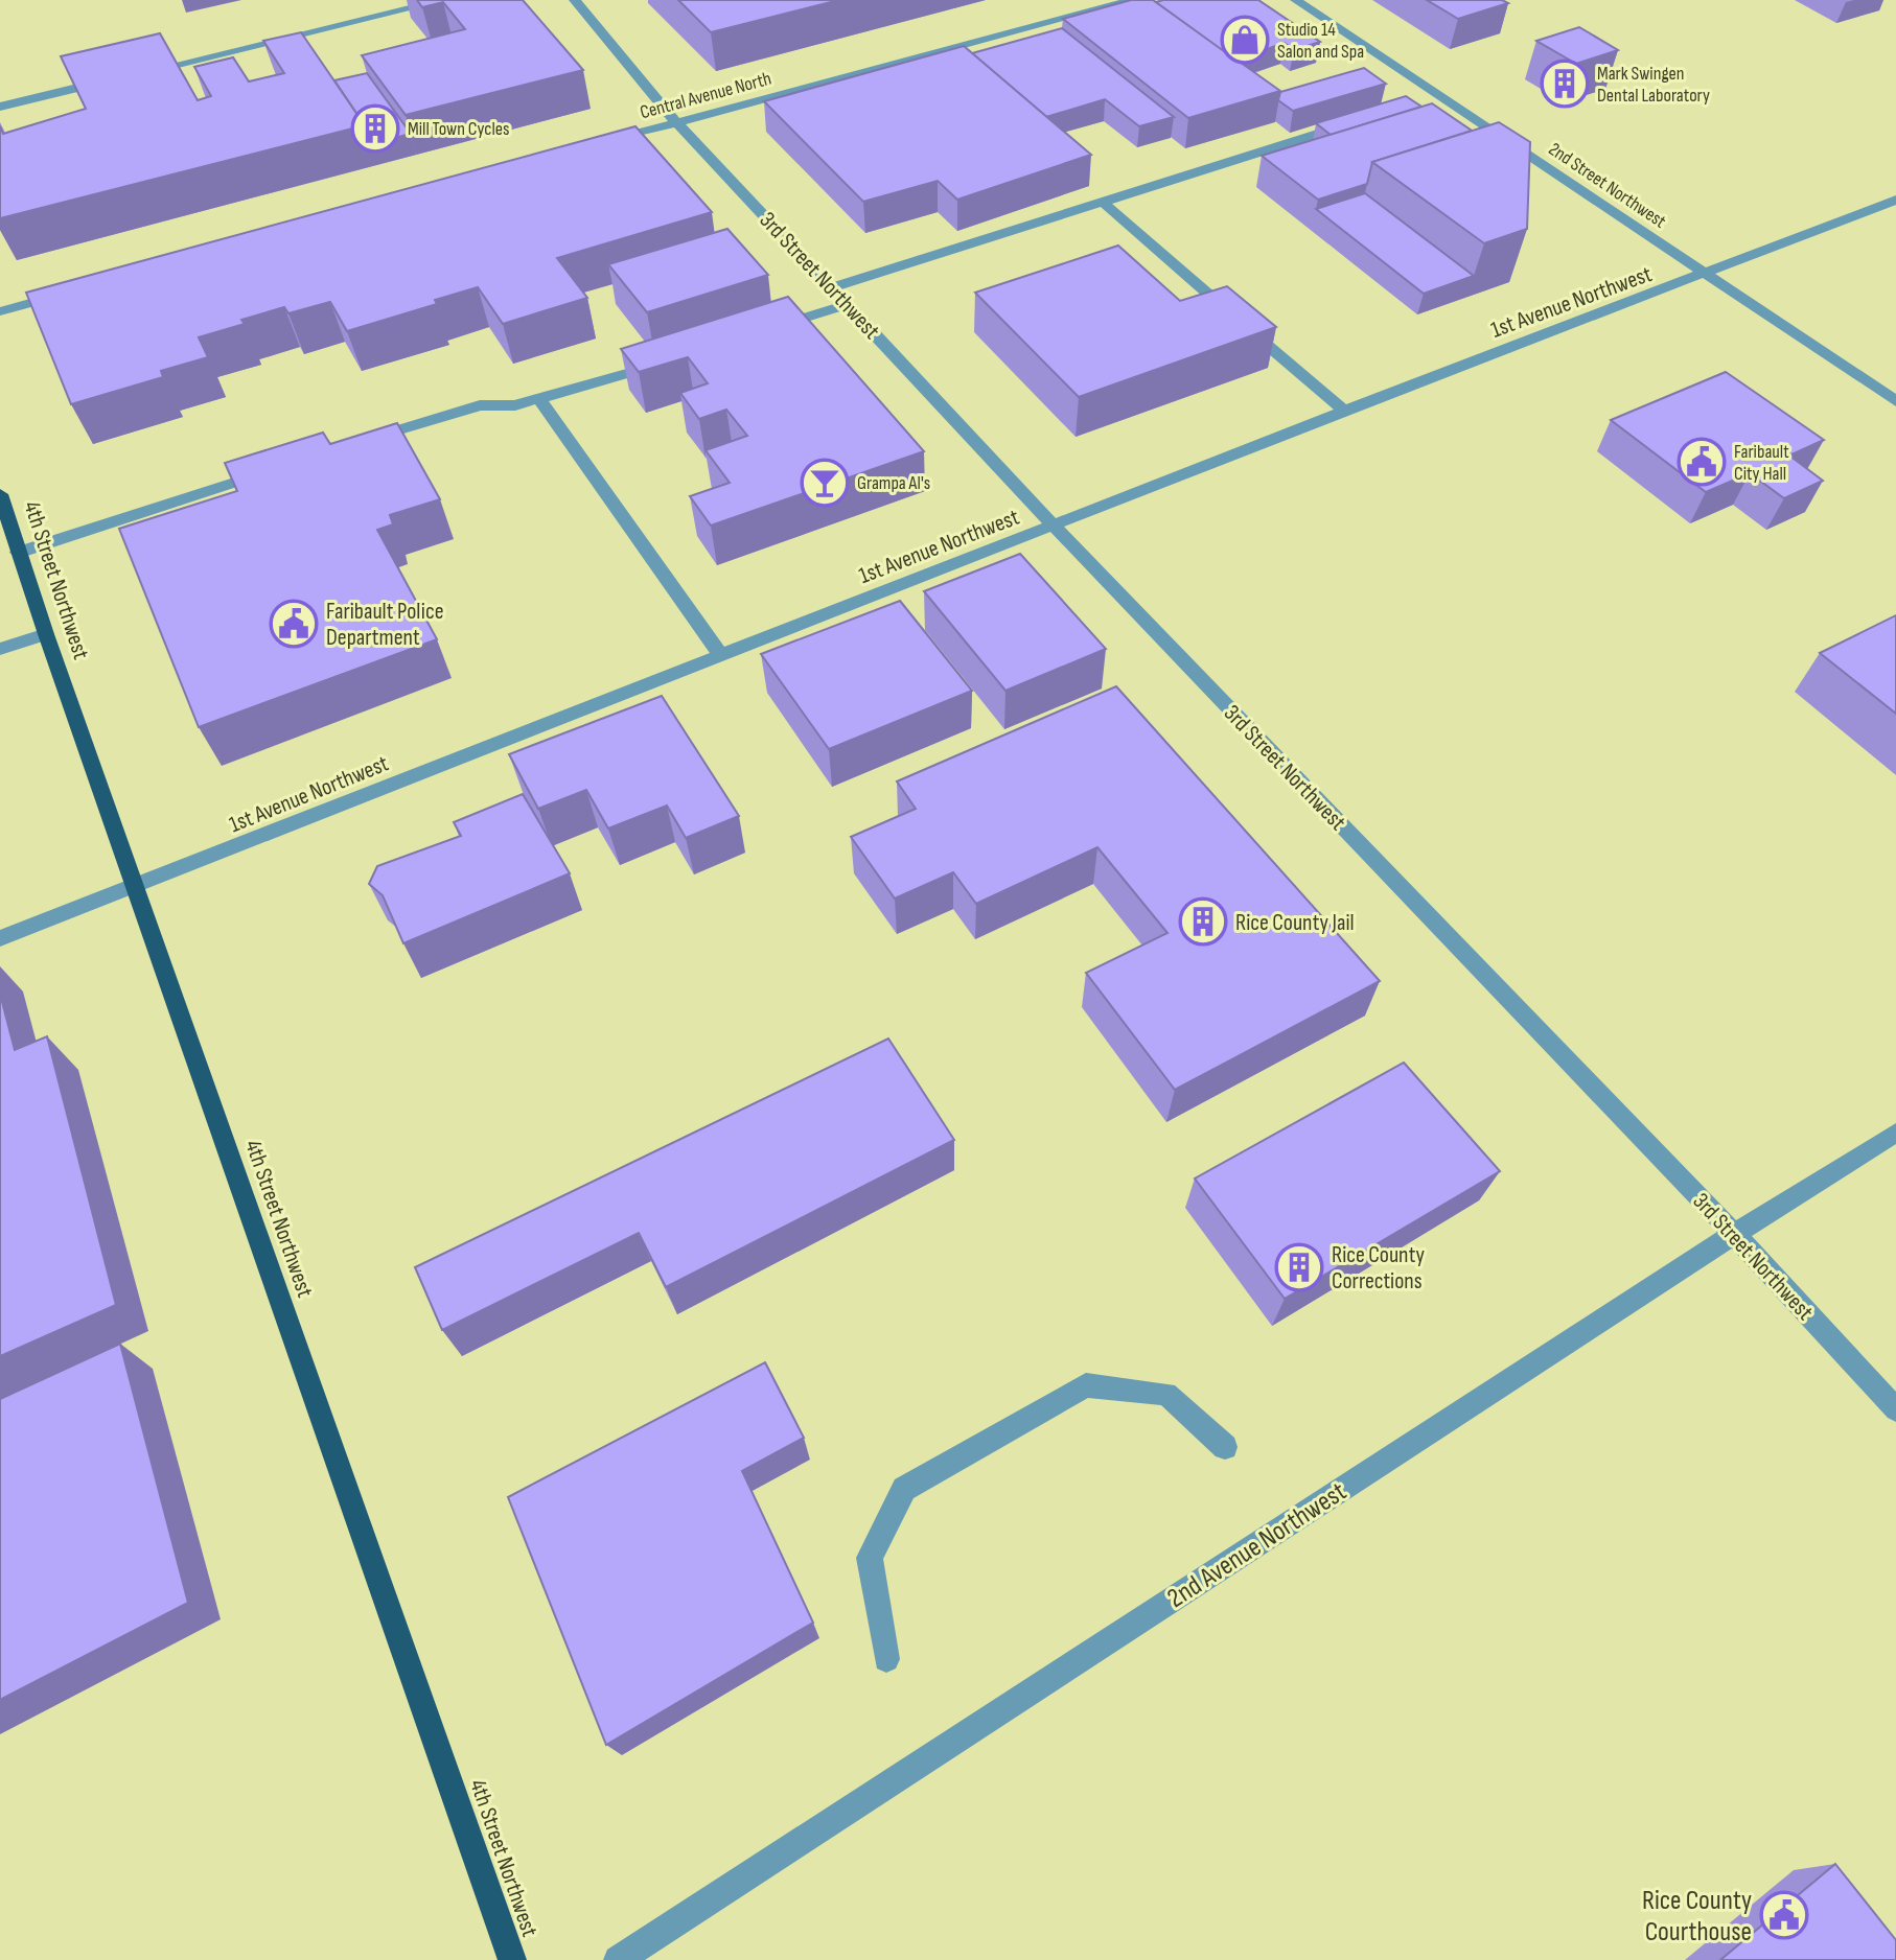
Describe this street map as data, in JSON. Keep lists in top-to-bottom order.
{
  "streets": {
    "main road": ["4th Street Northwest"],
    "street": [
      "Central Avenue North",
      "2nd Street Northwest",
      "3rd Street Northwest",
      "1st Avenue Northwest",
      "2nd Avenue Northwest"
    ]
  },
  "crossings": [
    ["Central Avenue North", "3rd Street Northwest"],
    ["2nd Street Northwest", "1st Avenue Northwest"],
    ["3rd Street Northwest", "1st Avenue Northwest"],
    ["3rd Street Northwest", "2nd Avenue Northwest"],
    ["1st Avenue Northwest", "4th Street Northwest"]
  ],
  "places": {
    "shop": ["Studio 14 Salon and Spa"],
    "building": [
      "Mark Swingen Dental Laboratory",
      "Mill Town Cycles",
      "Rice County Jail",
      "Rice County Corrections"
    ],
    "public building": ["Faribault City Hall", "Faribault Police Department", "Rice County Courthouse"],
    "bar": ["Grampa Al's"]
  }
}
